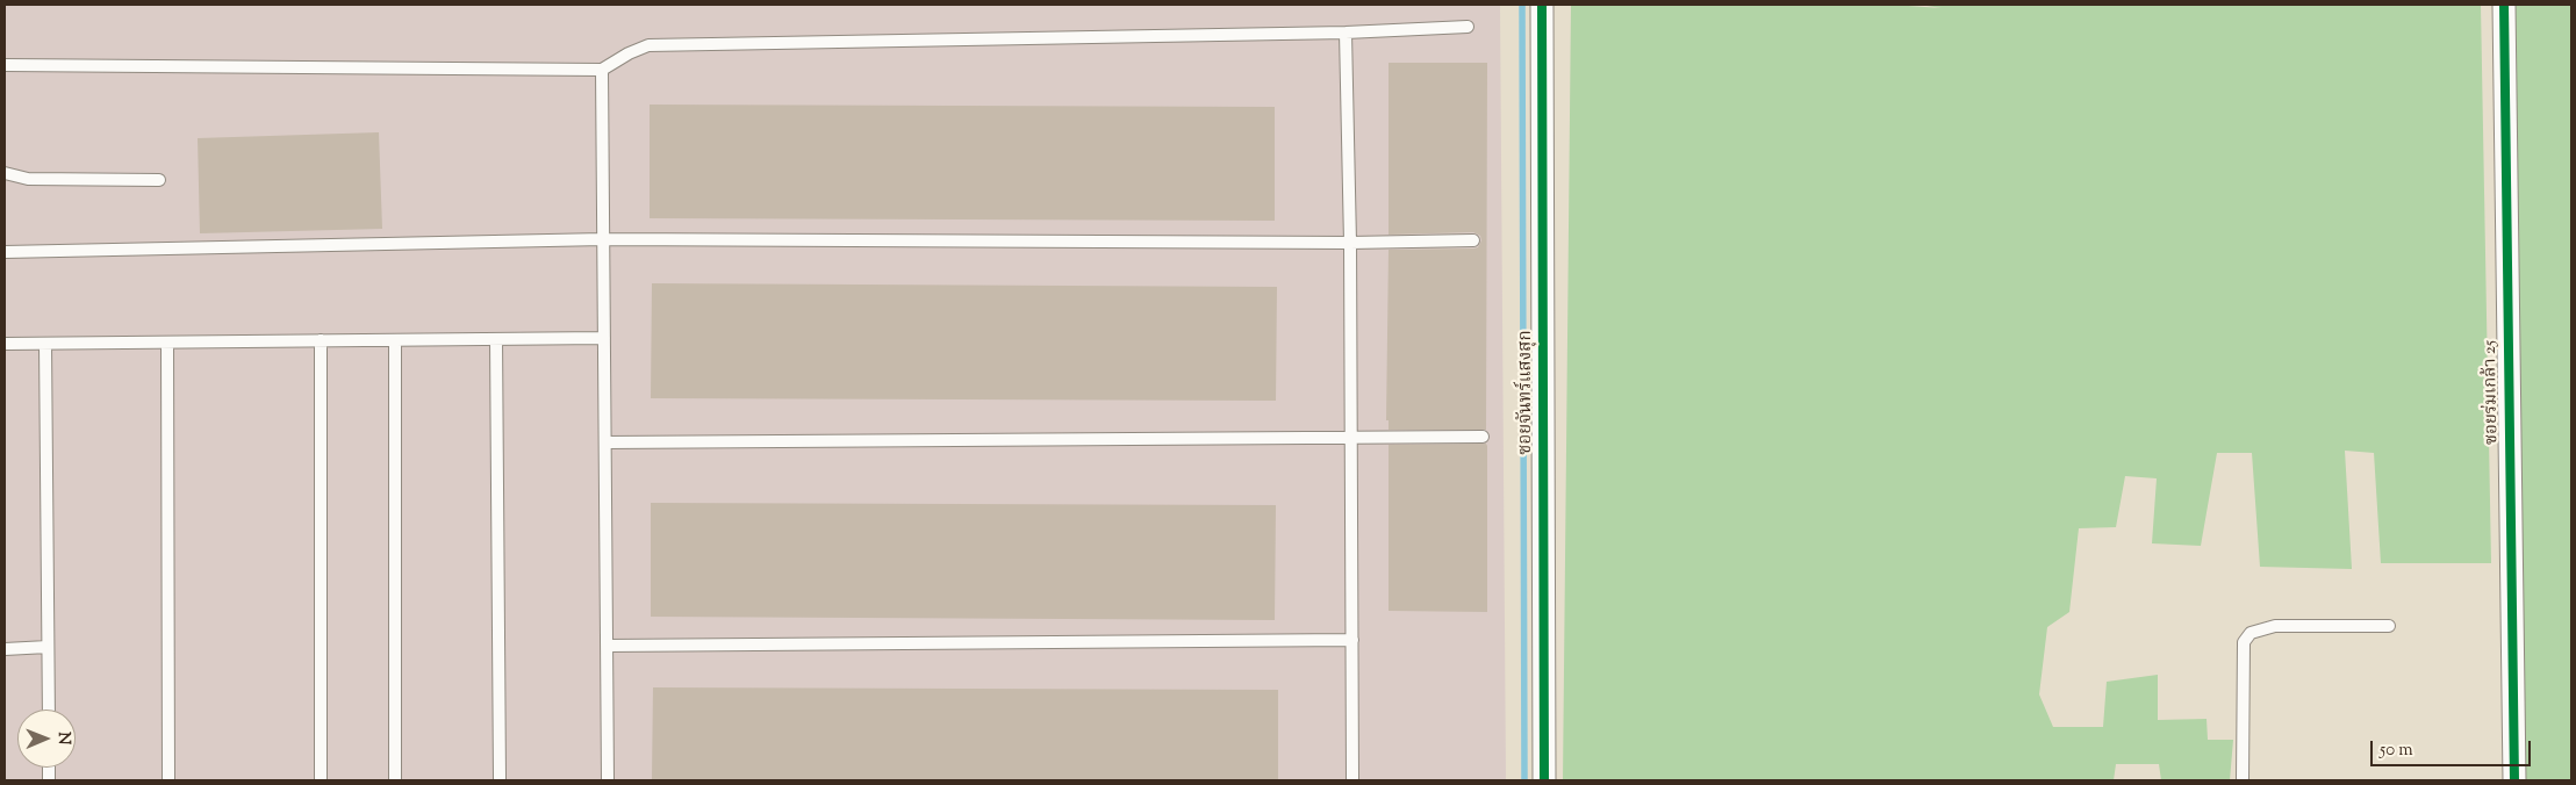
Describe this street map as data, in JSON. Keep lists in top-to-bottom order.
{
  "streets": {
    "street": ["ซอยจันทร์แสงสุก", "ซอยร่มเกล้า 25"]
  },
  "scale_bar": "50 m",
  "north": "right"
}
